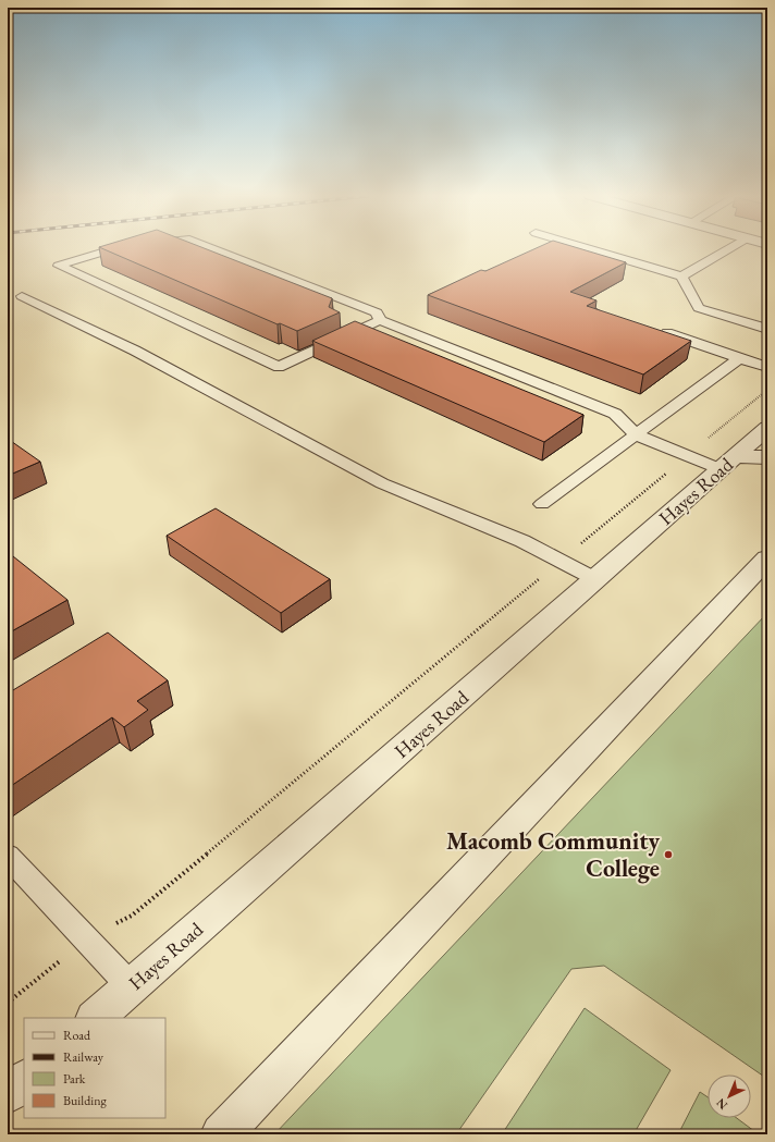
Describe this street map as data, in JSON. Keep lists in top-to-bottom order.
{
  "streets": {
    "street": ["Hayes Road"]
  },
  "places": ["Macomb Community College"],
  "legend": [
    "Road",
    "Railway",
    "Park",
    "Building"
  ],
  "north": "bottom left"
}
